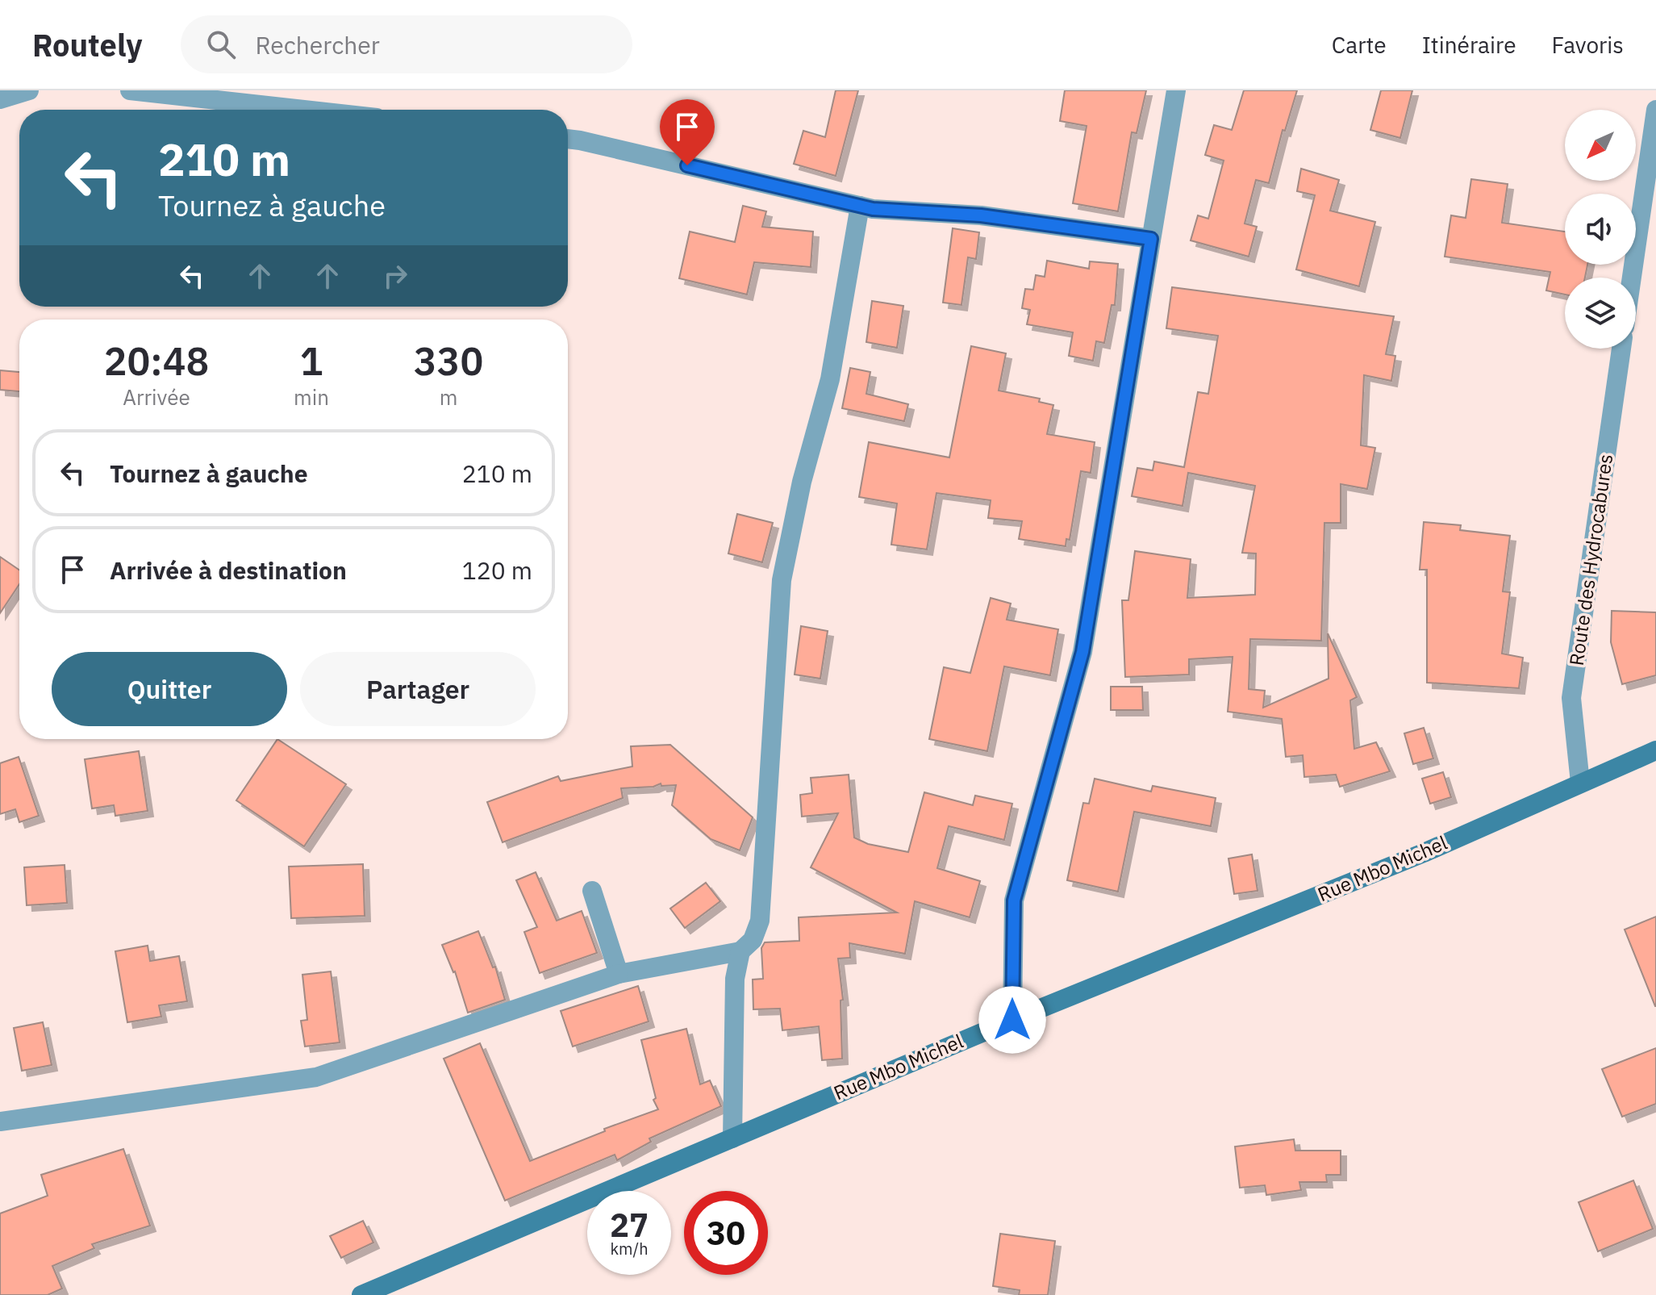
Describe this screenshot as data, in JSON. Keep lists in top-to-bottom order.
{
  "streets": {
    "street": ["Route des Hydrocabures", "Rue Mbo Michel"]
  },
  "crossings": [
    ["Route des Hydrocabures", "Rue Mbo Michel"]
  ],
  "north": "bottom left",
  "page": {
    "header": "Routely",
    "search": "Rechercher",
    "nav": ["Carte", "Itinéraire", "Favoris"],
    "turn": ["210 m", "Tournez à gauche"],
    "eta": [
      "20:48",
      "Arrivée",
      "1",
      "min",
      "330",
      "m"
    ],
    "list": [
      {
        "name": "Tournez à gauche",
        "value": "210 m"
      },
      {
        "name": "Arrivée à destination",
        "value": "120 m"
      }
    ],
    "buttons": ["Quitter", "Partager"],
    "speed": "27 km/h",
    "limit": "30"
  }
}
